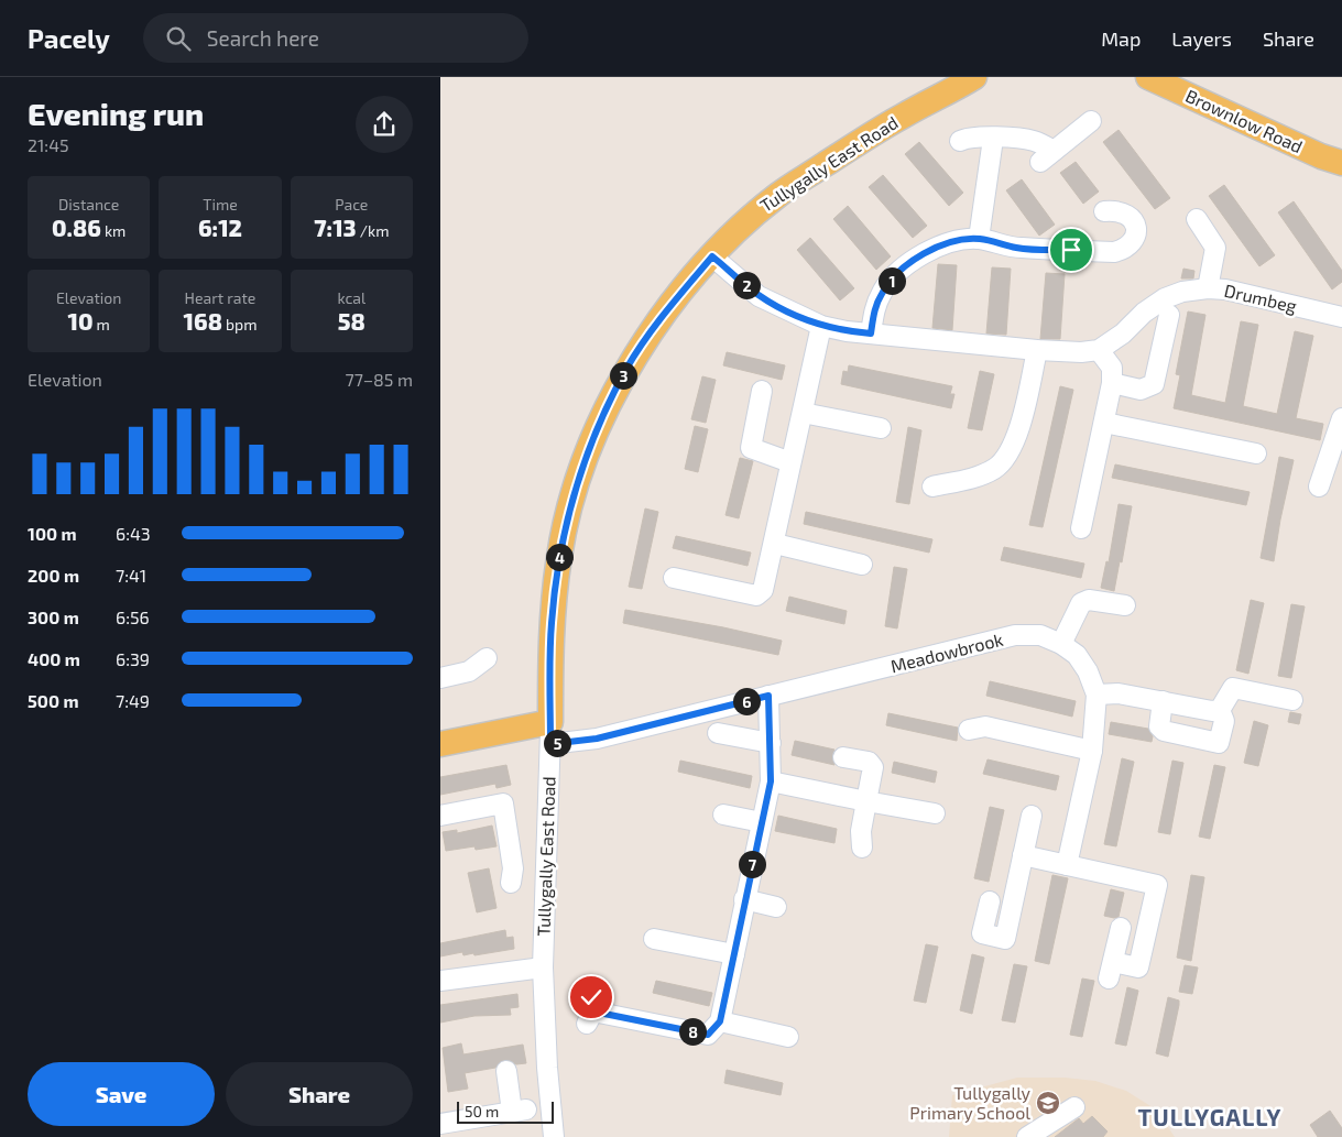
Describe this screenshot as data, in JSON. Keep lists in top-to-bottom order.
{
  "streets": {
    "main road": ["Brownlow Road", "Tullygally East Road"],
    "street": ["Drumbeg", "Meadowbrook"]
  },
  "crossings": [
    ["Tullygally East Road", "Meadowbrook"]
  ],
  "districts": ["TULLYGALLY"],
  "places": {
    "school or university": ["Tullygally Primary School"]
  },
  "scale_bar": "50 m",
  "page": {
    "header": "Pacely",
    "search": "Search here",
    "nav": ["Map", "Layers", "Share"],
    "heading": ["Evening run", "21:45"],
    "stats": [
      ["Distance", "0.86 km"],
      ["Time", "6:12"],
      ["Pace", "7:13 /km"],
      ["Elevation", "10 m"],
      ["Heart rate", "168 bpm"],
      ["kcal", "58"]
    ],
    "pins": [
      "1",
      "2",
      "3",
      "4",
      "6",
      "5",
      "7",
      "8"
    ],
    "chart": ["Elevation", "77–85 m"],
    "list": [
      {
        "name": "100 m",
        "note": "6:43"
      },
      {
        "name": "200 m",
        "note": "7:41"
      },
      {
        "name": "300 m",
        "note": "6:56"
      },
      {
        "name": "400 m",
        "note": "6:39"
      },
      {
        "name": "500 m",
        "note": "7:49"
      }
    ],
    "buttons": ["Save", "Share"],
    "scale": "50 m"
  }
}
